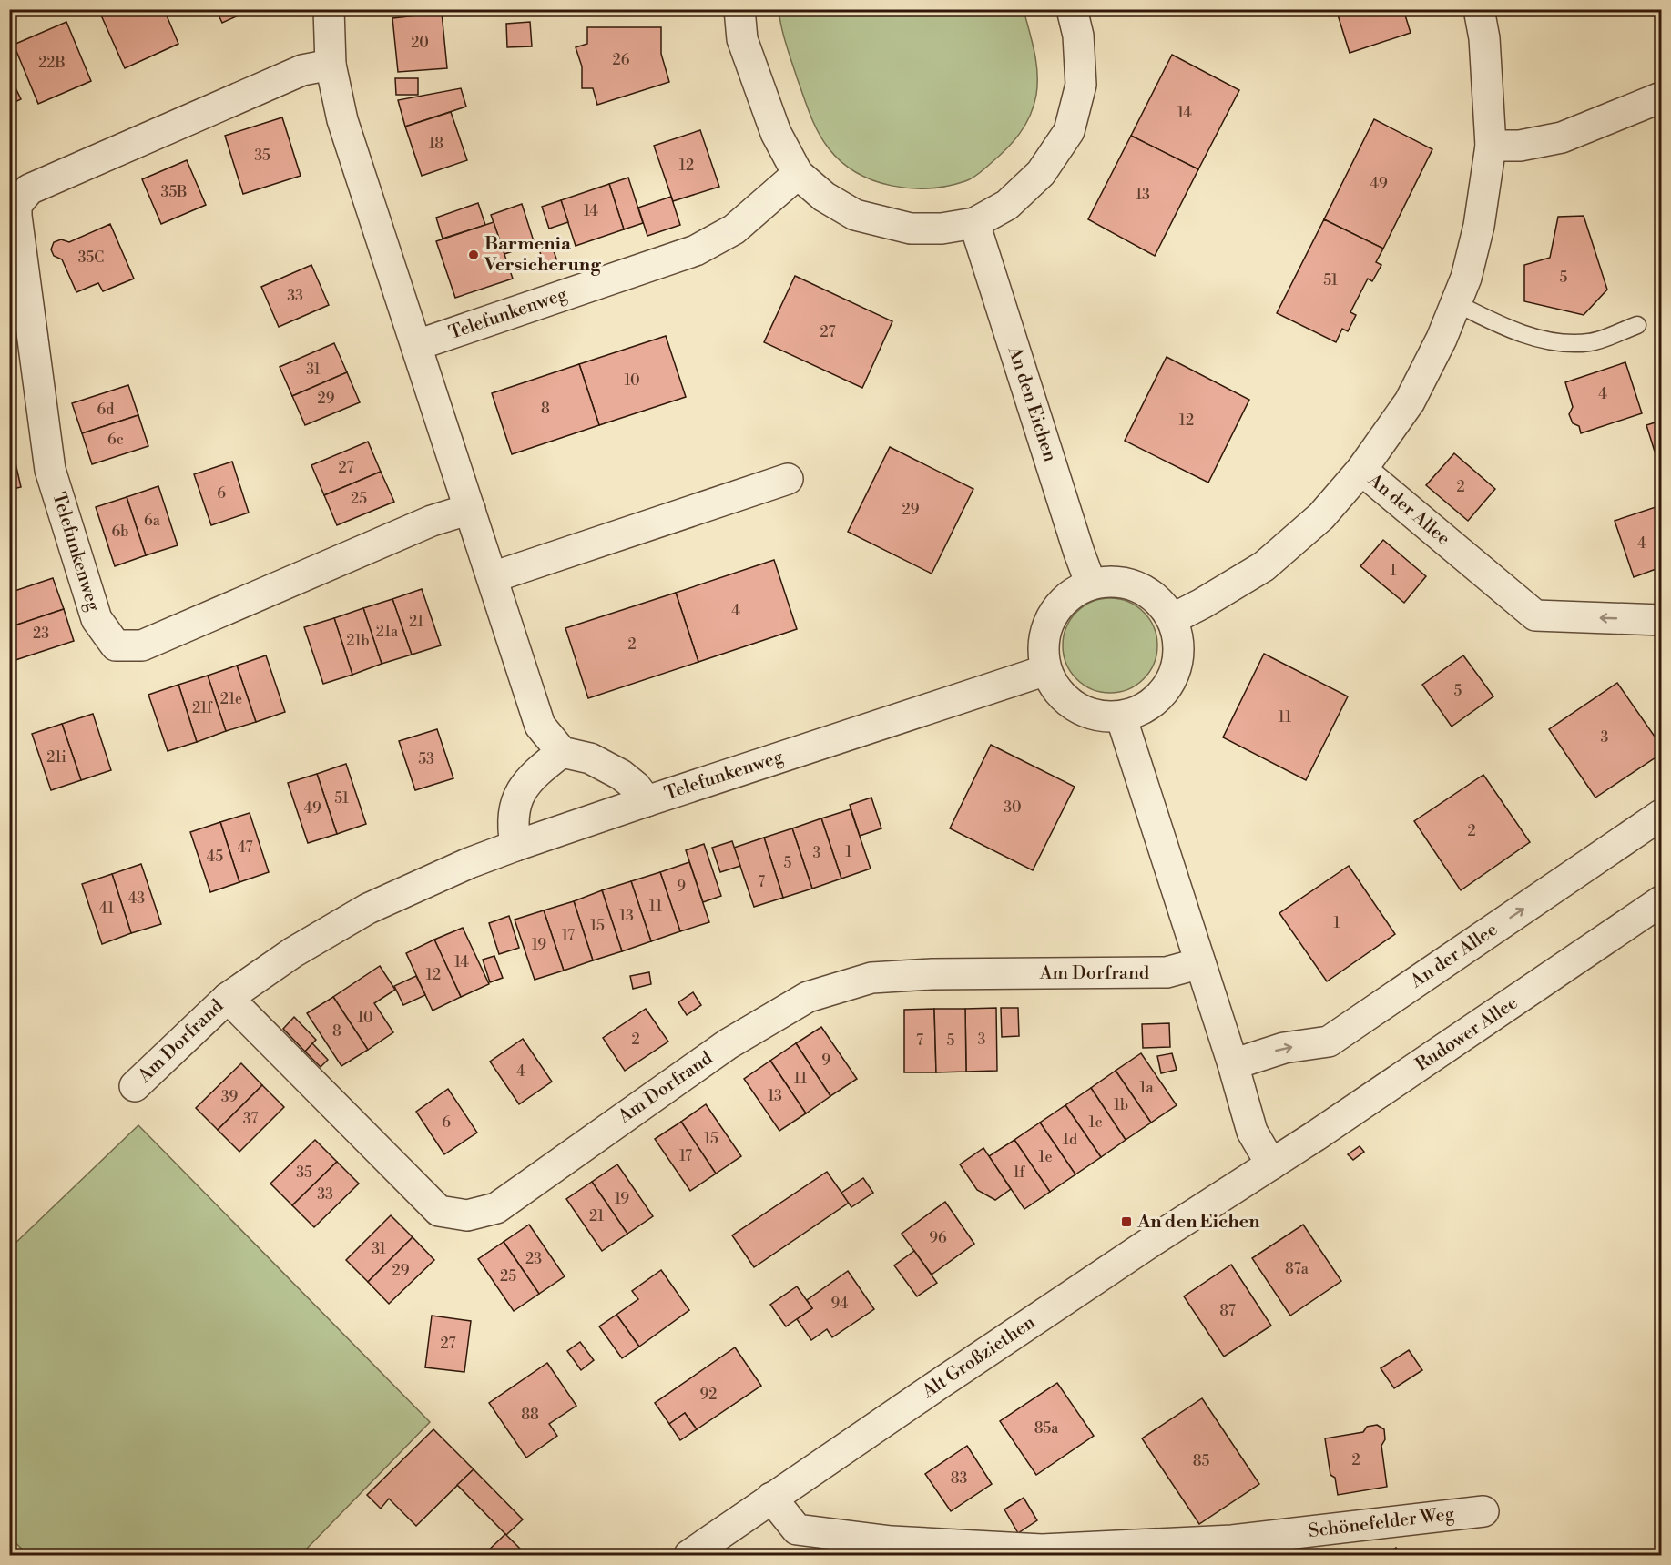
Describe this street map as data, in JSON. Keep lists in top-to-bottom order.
{
  "streets": {
    "street": [
      "Telefunkenweg",
      "An den Eichen",
      "An der Allee",
      "Am Dorfrand",
      "Rudower Allee",
      "Alt Großziethen",
      "Schönefelder Weg"
    ]
  },
  "crossings": [
    ["Telefunkenweg", "An den Eichen"],
    ["Telefunkenweg", "Am Dorfrand"],
    ["Rudower Allee", "Alt Großziethen"],
    ["Alt Großziethen", "Schönefelder Weg"]
  ],
  "places": {
    "other": ["Barmenia Versicherung"],
    "transit": ["An den Eichen"]
  },
  "house_numbers": [
    "20",
    "26",
    "22B",
    "14",
    "18",
    "35",
    "12",
    "49",
    "35B",
    "13",
    "14",
    "35C",
    "5",
    "51",
    "33",
    "27",
    "31",
    "10",
    "4",
    "29",
    "8",
    "6d",
    "12",
    "6c",
    "27",
    "2",
    "6",
    "25",
    "29",
    "6a",
    "6b",
    "4",
    "1",
    "4",
    "21",
    "21a",
    "23",
    "21b",
    "2",
    "5",
    "21e",
    "21f",
    "11",
    "3",
    "21i",
    "53",
    "51",
    "30",
    "49",
    "2",
    "47",
    "1",
    "3",
    "45",
    "5",
    "7",
    "9",
    "43",
    "11",
    "41",
    "13",
    "1",
    "15",
    "17",
    "19",
    "14",
    "12",
    "10",
    "8",
    "2",
    "3",
    "7",
    "5",
    "9",
    "4",
    "11",
    "1a",
    "13",
    "39",
    "1b",
    "37",
    "6",
    "1c",
    "15",
    "1d",
    "17",
    "1e",
    "35",
    "1f",
    "33",
    "19",
    "21",
    "96",
    "31",
    "23",
    "87a",
    "29",
    "25",
    "94",
    "87",
    "27",
    "92",
    "88",
    "85a",
    "2",
    "85",
    "83"
  ]
}
